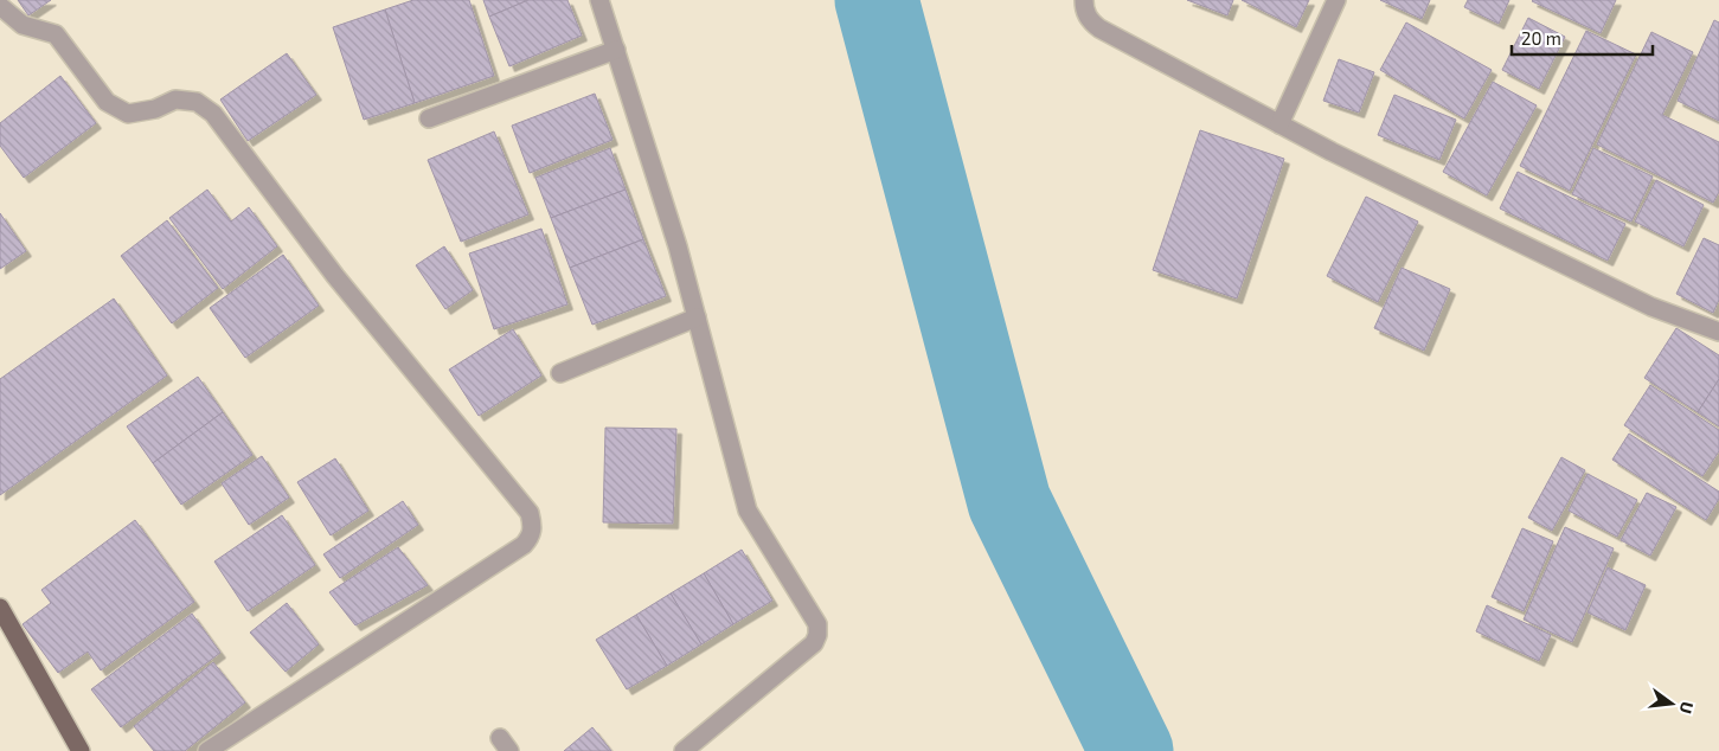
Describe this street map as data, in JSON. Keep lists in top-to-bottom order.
{
  "scale_bar": "20 m",
  "north": "right"
}
